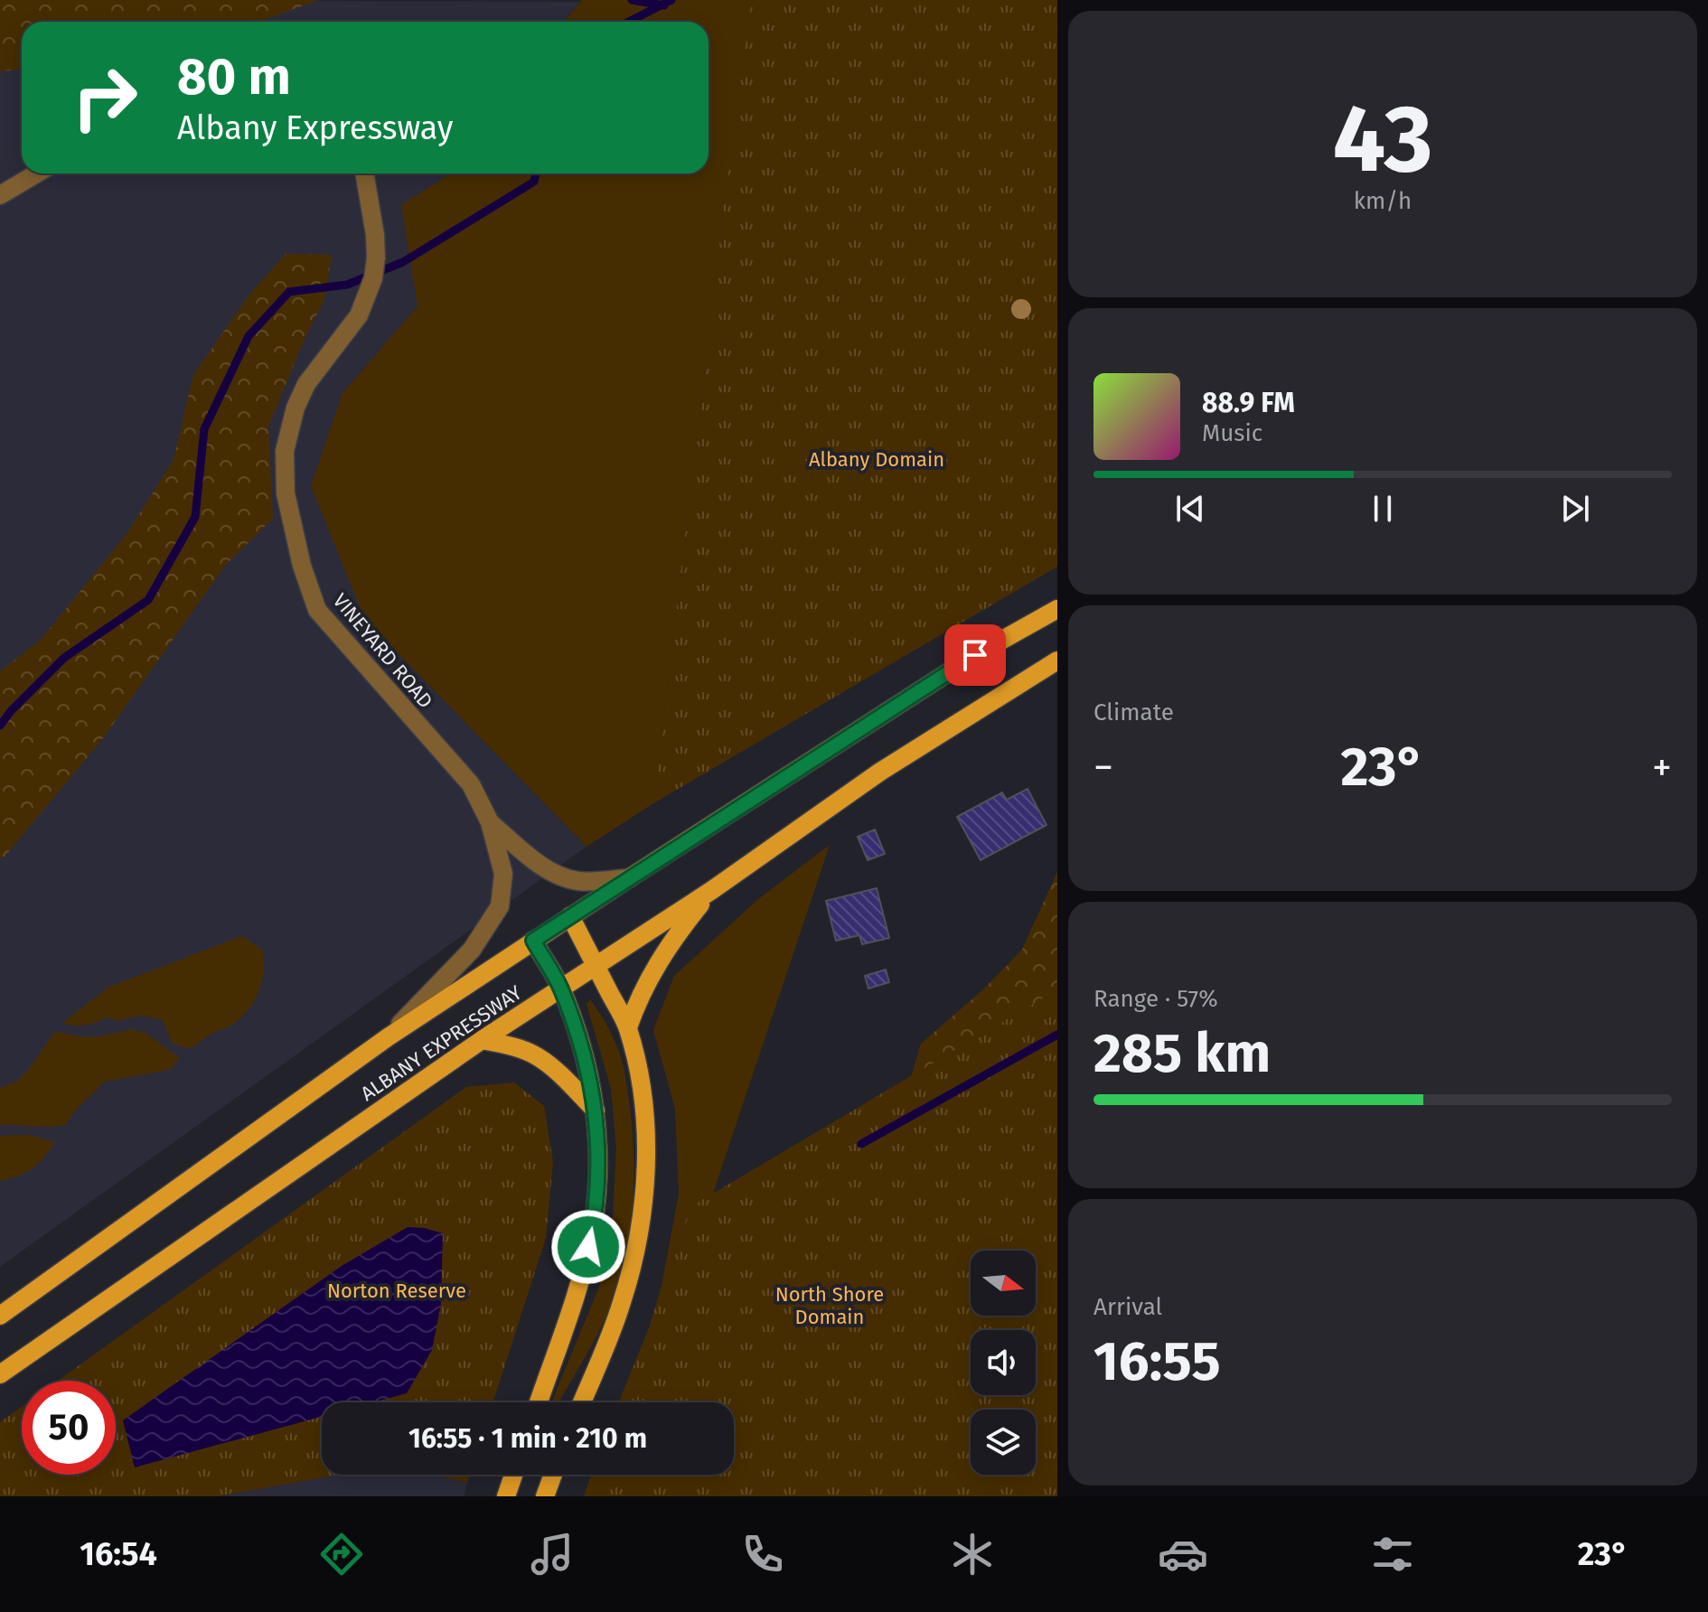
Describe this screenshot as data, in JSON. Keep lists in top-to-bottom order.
{
  "streets": {
    "main road": ["ALBANY EXPRESSWAY"],
    "street": ["VINEYARD ROAD"]
  },
  "crossings": [
    ["VINEYARD ROAD", "ALBANY EXPRESSWAY"]
  ],
  "parks": ["Albany Domain", "Norton Reserve", "North Shore Domain"],
  "north": "right",
  "page": {
    "tile": [
      ["43", "km/h"],
      "Climate",
      ["Range · 57%", "285 km"],
      ["Arrival", "16:55"]
    ],
    "turn": ["80 m", "Albany Expressway"],
    "song": ["88.9 FM", "Music"],
    "heat": ["−", "23°", "+"],
    "limit": "50",
    "trip": "16:55 · 1 min · 210 m",
    "tabs": ["16:54", "23°"]
  }
}
